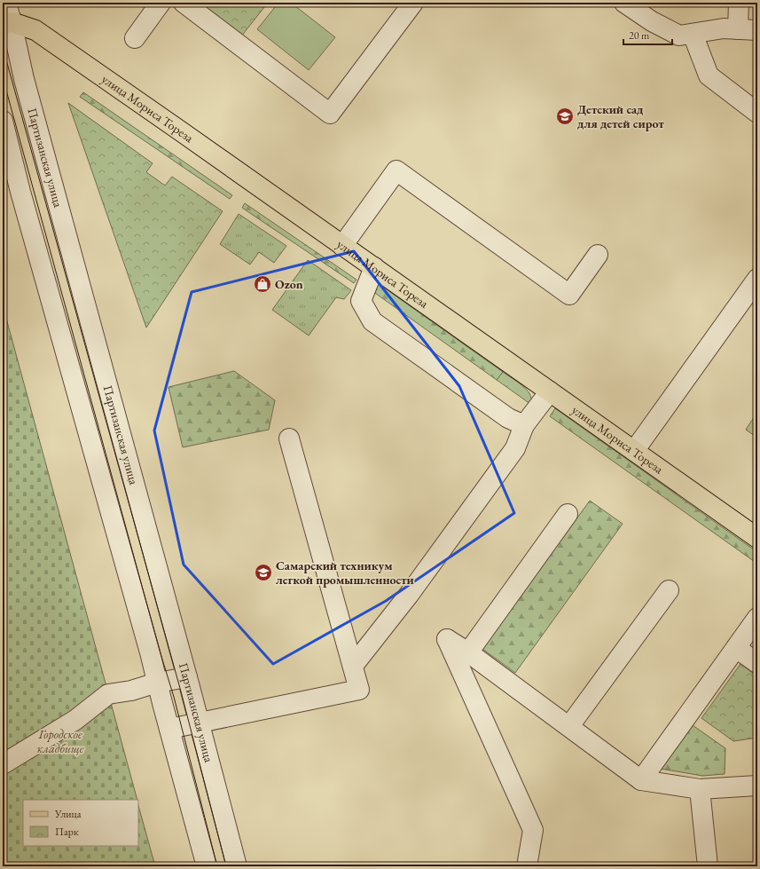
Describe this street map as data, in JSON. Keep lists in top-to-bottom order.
{
  "streets": {
    "main road": ["улица Мориса Тореза"],
    "street": ["Партизанская улица"]
  },
  "crossings": [
    ["улица Мориса Тореза", "Партизанская улица"]
  ],
  "parks": ["Городское кладбище"],
  "places": {
    "school or university": ["Детский сад для детей сирот", "Самарский техникум легкой промышленности"],
    "shop": ["Ozon"]
  },
  "legend": ["Улица", "Парк"],
  "scale_bar": "20 m"
}
